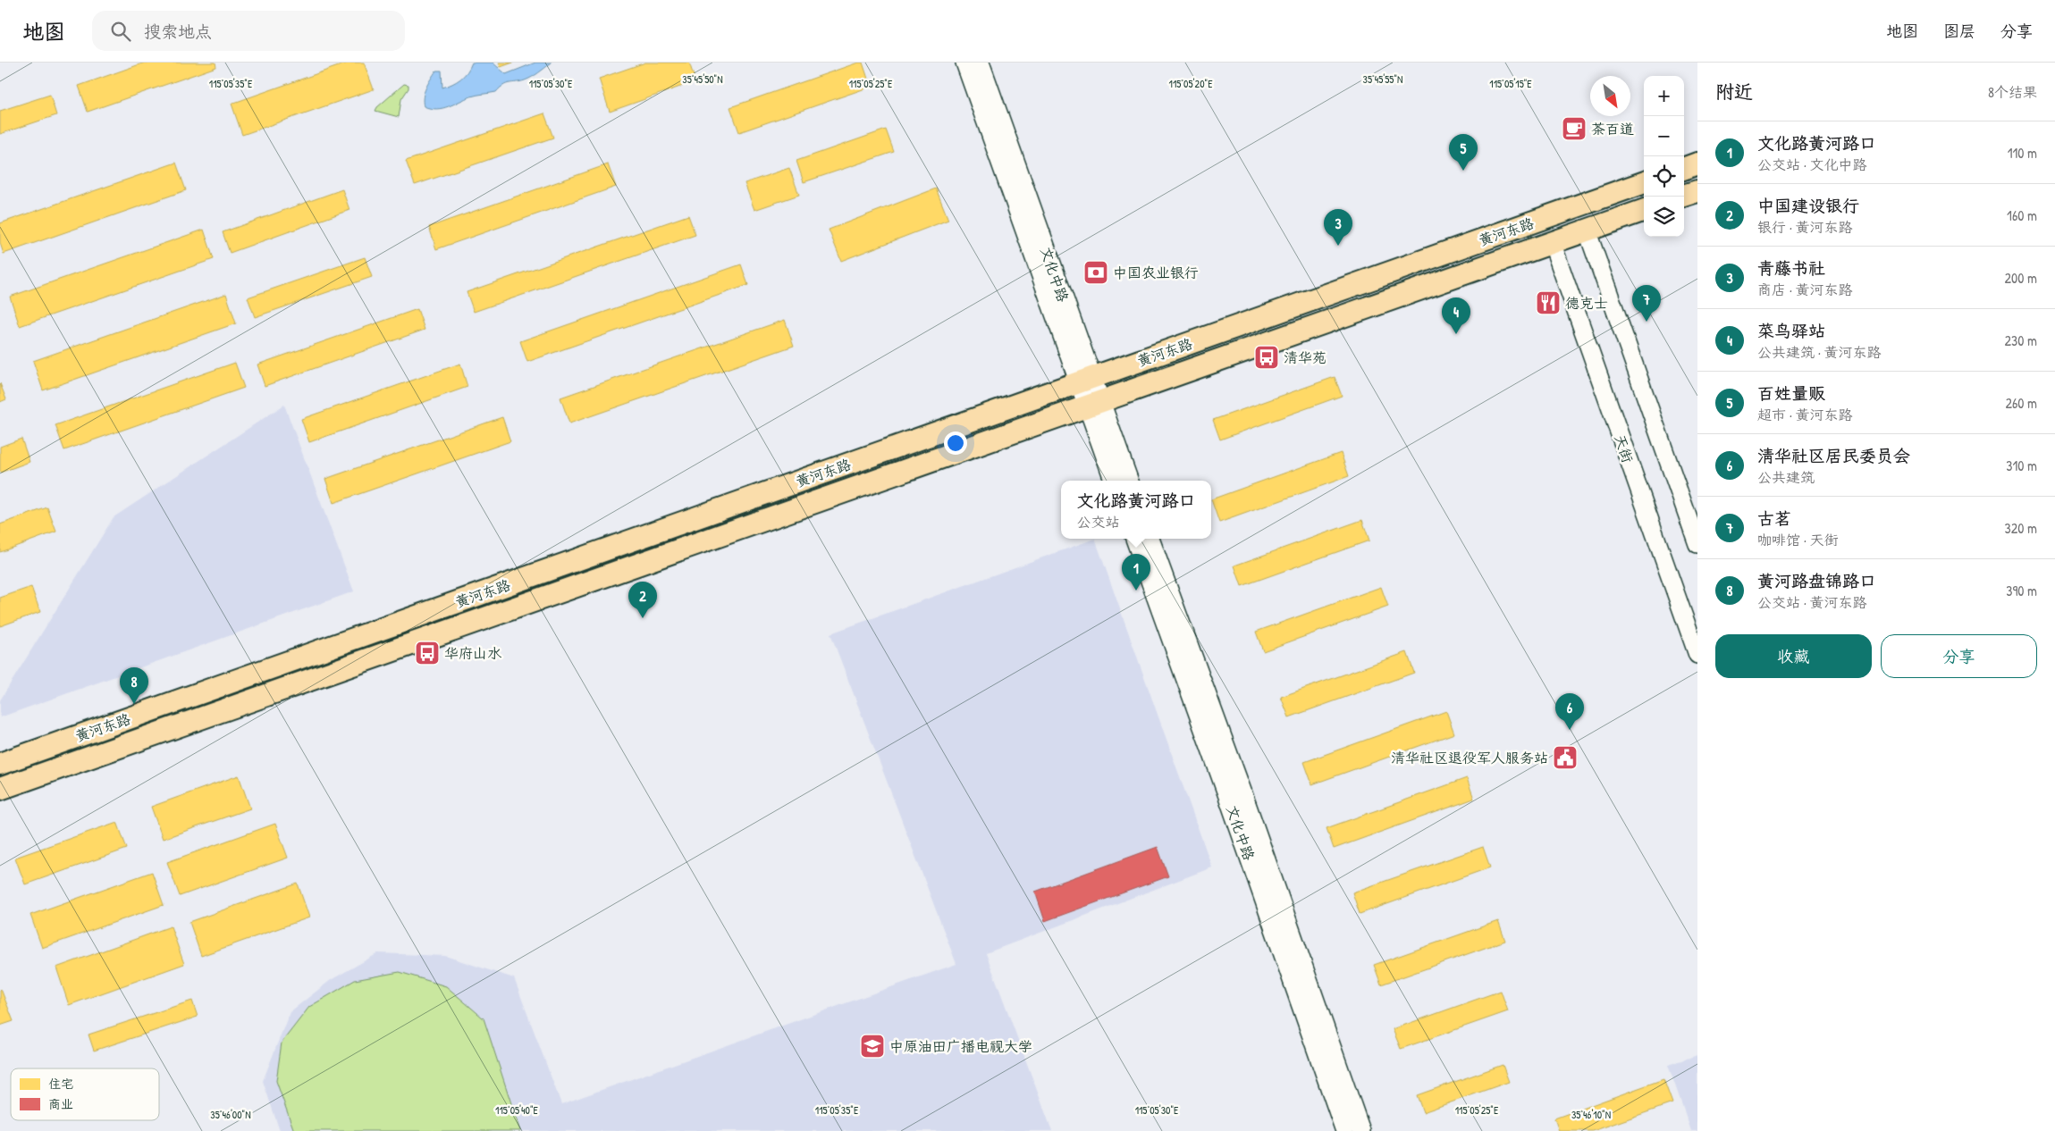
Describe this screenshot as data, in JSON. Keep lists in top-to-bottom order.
{
  "streets": {
    "main road": ["黄河东路"],
    "street": ["文化中路", "天街"]
  },
  "crossings": [
    ["黄河东路", "文化中路"],
    ["黄河东路", "天街"]
  ],
  "places": {
    "cafe": ["茶百道"],
    "bank": ["中国农业银行"],
    "restaurant": ["德克士"],
    "bus stop": ["清华苑", "华府山水"],
    "public building": ["清华社区退役军人服务站"],
    "school or university": ["中原油田广播电视大学"]
  },
  "legend": ["住宅", "商业"],
  "north": "bottom right",
  "page": {
    "header": "地图",
    "search": "搜索地点",
    "nav": ["地图", "图层", "分享"],
    "heading": ["附近", "8个结果"],
    "map_buttons": ["+", "−"],
    "list": [
      {
        "mark": "1",
        "name": "文化路黄河路口",
        "note": "公交站 · 文化中路",
        "value": "110 m"
      },
      {
        "mark": "2",
        "name": "中国建设银行",
        "note": "银行 · 黄河东路",
        "value": "160 m"
      },
      {
        "mark": "3",
        "name": "青藤书社",
        "note": "商店 · 黄河东路",
        "value": "200 m"
      },
      {
        "mark": "4",
        "name": "菜鸟驿站",
        "note": "公共建筑 · 黄河东路",
        "value": "230 m"
      },
      {
        "mark": "5",
        "name": "百姓量贩",
        "note": "超市 · 黄河东路",
        "value": "260 m"
      },
      {
        "mark": "6",
        "name": "清华社区居民委员会",
        "note": "公共建筑",
        "value": "310 m"
      },
      {
        "mark": "7",
        "name": "古茗",
        "note": "咖啡馆 · 天街",
        "value": "320 m"
      },
      {
        "mark": "8",
        "name": "黄河路盘锦路口",
        "note": "公交站 · 黄河东路",
        "value": "390 m"
      }
    ],
    "pins": [
      "5",
      "3",
      "7",
      "4",
      "1",
      "2",
      "8",
      "6"
    ],
    "popup": ["文化路黄河路口", "公交站"],
    "buttons": ["收藏", "分享"]
  },
  "coordinates": [
    "35°45'50\"N",
    "35°45'55\"N",
    "115°05'15\"E",
    "115°05'35\"E",
    "115°05'30\"E",
    "115°05'25\"E",
    "115°05'20\"E",
    "115°05'40\"E",
    "35°46'00\"N",
    "35°46'10\"N"
  ]
}
